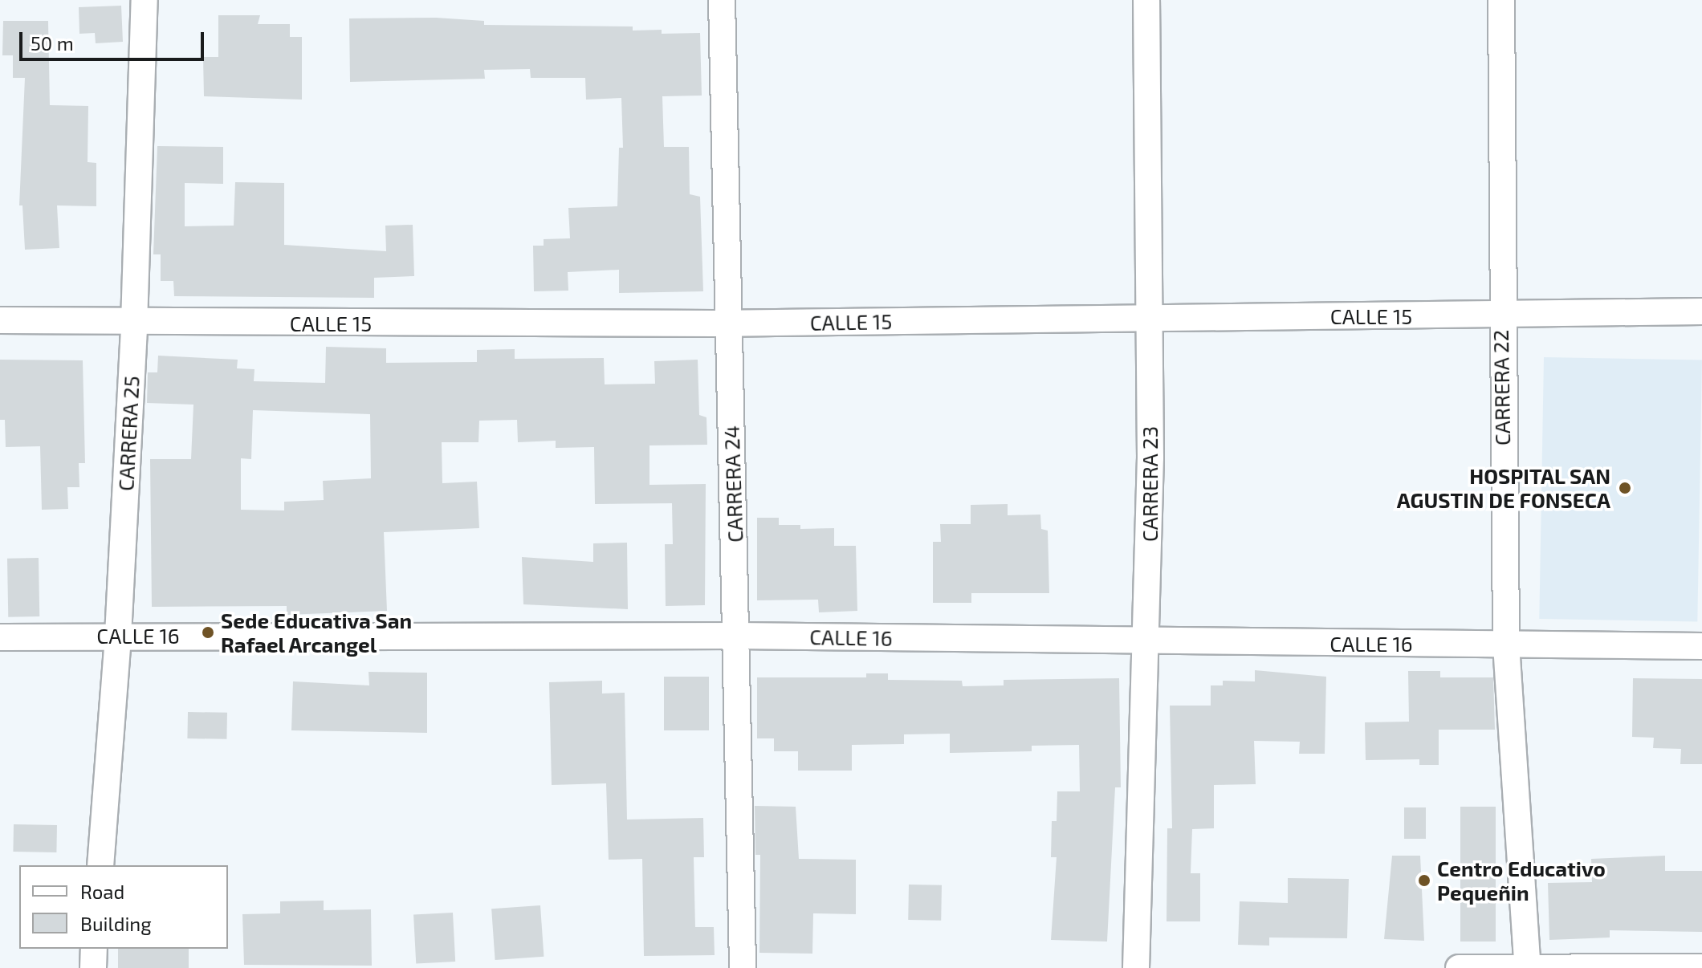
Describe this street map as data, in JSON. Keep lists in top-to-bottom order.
{
  "streets": {
    "street": [
      "CALLE 15",
      "CARRERA 22",
      "CARRERA 25",
      "CARRERA 24",
      "CARRERA 23",
      "CALLE 16"
    ]
  },
  "crossings": [
    ["CALLE 15", "CARRERA 22"],
    ["CALLE 15", "CARRERA 25"],
    ["CALLE 15", "CARRERA 24"],
    ["CALLE 15", "CARRERA 23"],
    ["CARRERA 22", "CALLE 16"],
    ["CARRERA 25", "CALLE 16"],
    ["CARRERA 24", "CALLE 16"],
    ["CARRERA 23", "CALLE 16"]
  ],
  "places": ["HOSPITAL SAN AGUSTIN DE FONSECA", "Sede Educativa San Rafael Arcangel", "Centro Educativo Pequeñin"],
  "legend": ["Road", "Building"],
  "scale_bar": "50 m"
}
